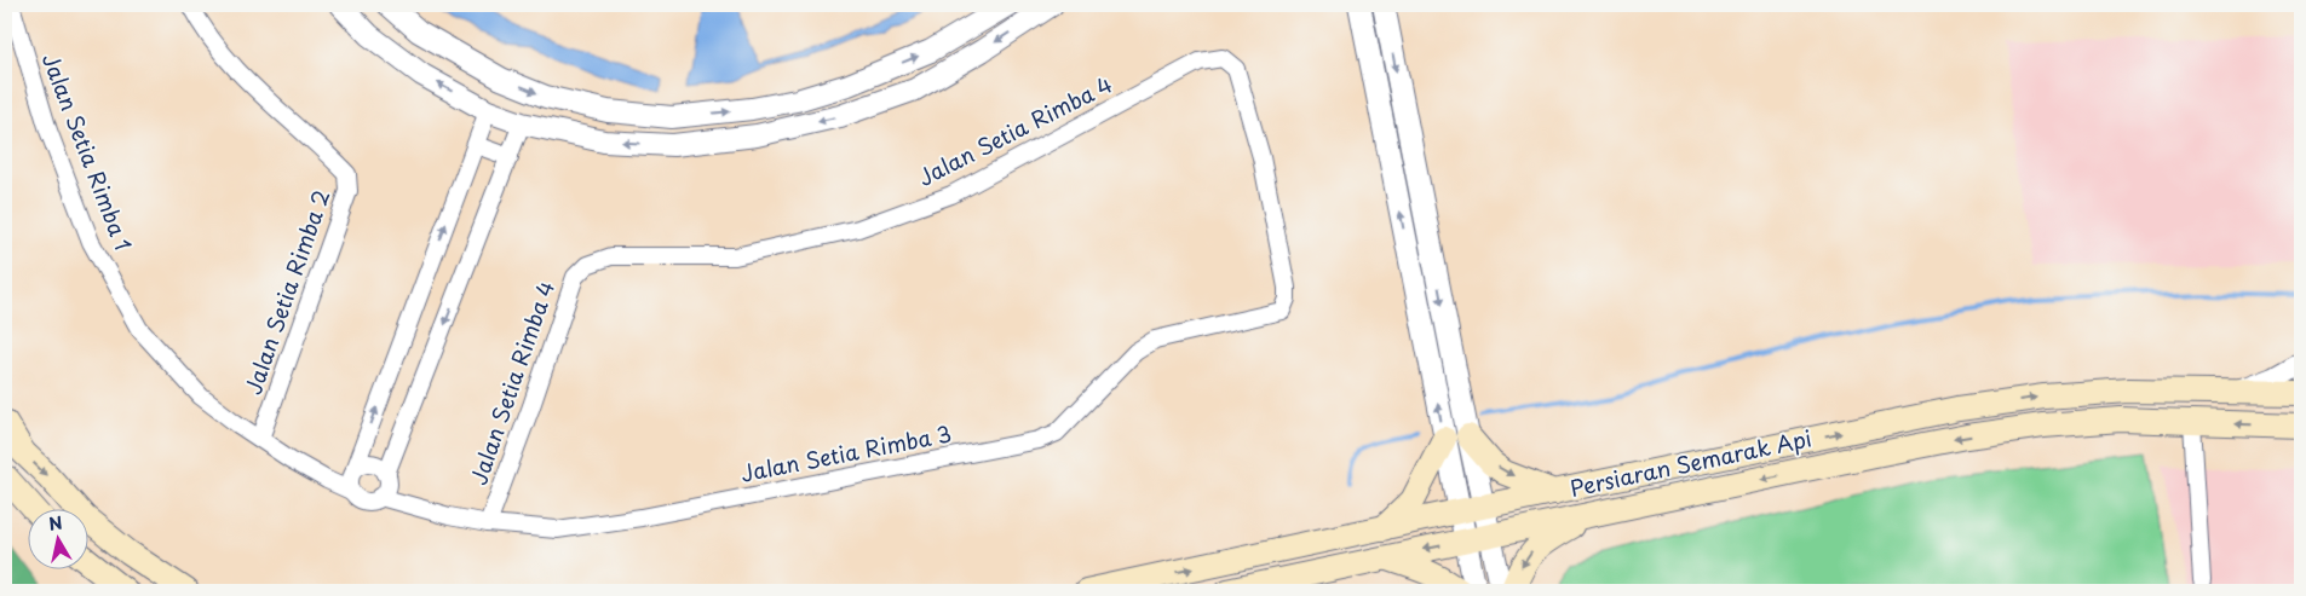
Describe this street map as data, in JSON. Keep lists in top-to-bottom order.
{
  "streets": {
    "main road": ["Persiaran Semarak Api"],
    "street": [
      "Jalan Setia Rimba 4",
      "Jalan Setia Rimba 1",
      "Jalan Setia Rimba 2",
      "Jalan Setia Rimba 3"
    ]
  },
  "crossings": [
    ["Jalan Setia Rimba 4", "Jalan Setia Rimba 3"],
    ["Jalan Setia Rimba 1", "Jalan Setia Rimba 2"],
    ["Jalan Setia Rimba 1", "Jalan Setia Rimba 3"]
  ],
  "north": "top"
}
